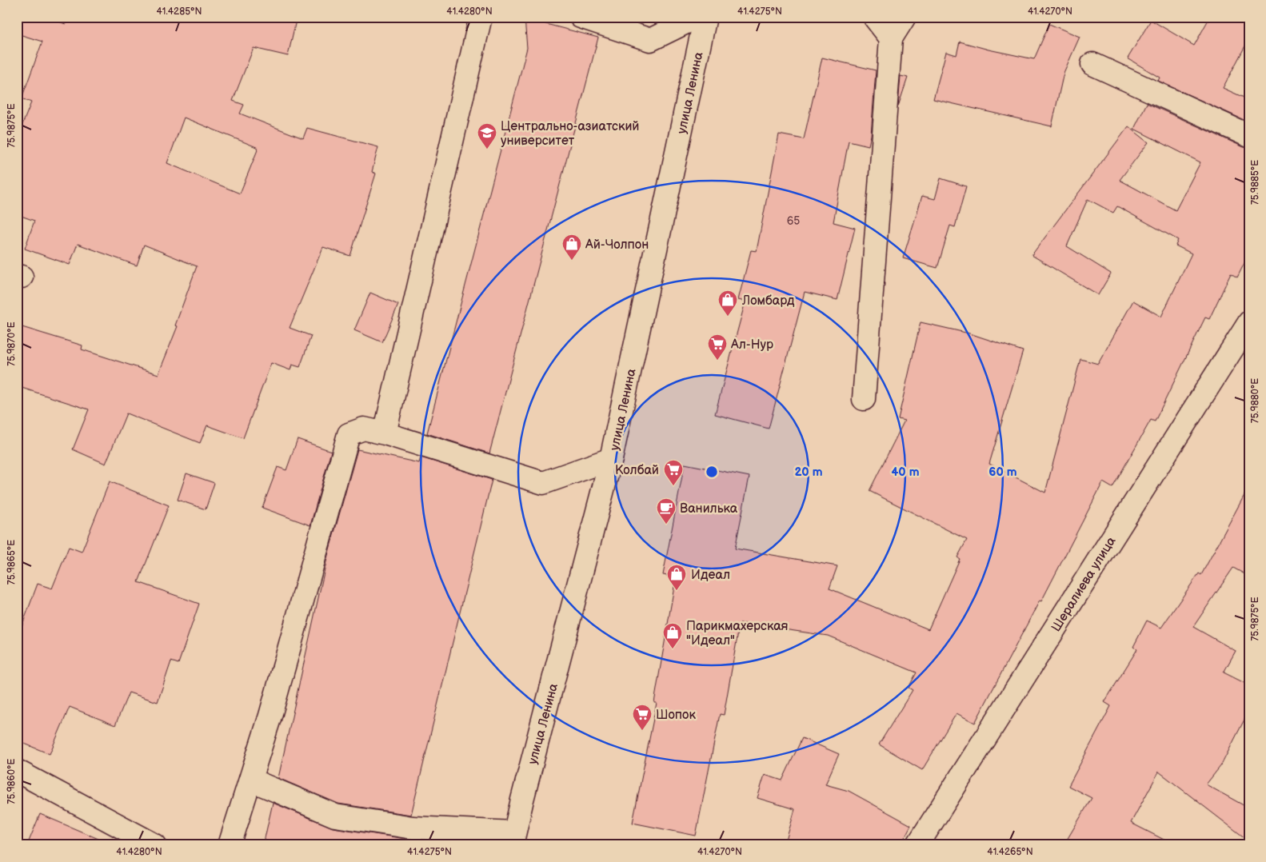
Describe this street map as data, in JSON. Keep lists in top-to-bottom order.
{
  "streets": {
    "street": ["улица Ленина", "Шералиева улица"]
  },
  "places": {
    "school or university": ["Центрально-азиатский университет"],
    "shop": [
      "Ай-Чолпон",
      "Ломбард",
      "Идеал",
      "Парикмахерская \"Идеал\""
    ],
    "supermarket": ["Ал-Нур", "Колбай", "Шопок"],
    "cafe": ["Ванилька"]
  },
  "house_numbers": ["65"],
  "coordinates": [
    "41.4285°N",
    "41.4280°N",
    "41.4275°N",
    "41.4270°N",
    "75.9875°E",
    "75.9885°E",
    "75.9870°E",
    "75.9880°E",
    "75.9865°E",
    "75.9860°E",
    "41.4265°N"
  ],
  "rings": ["20 m", "40 m", "60 m"]
}
